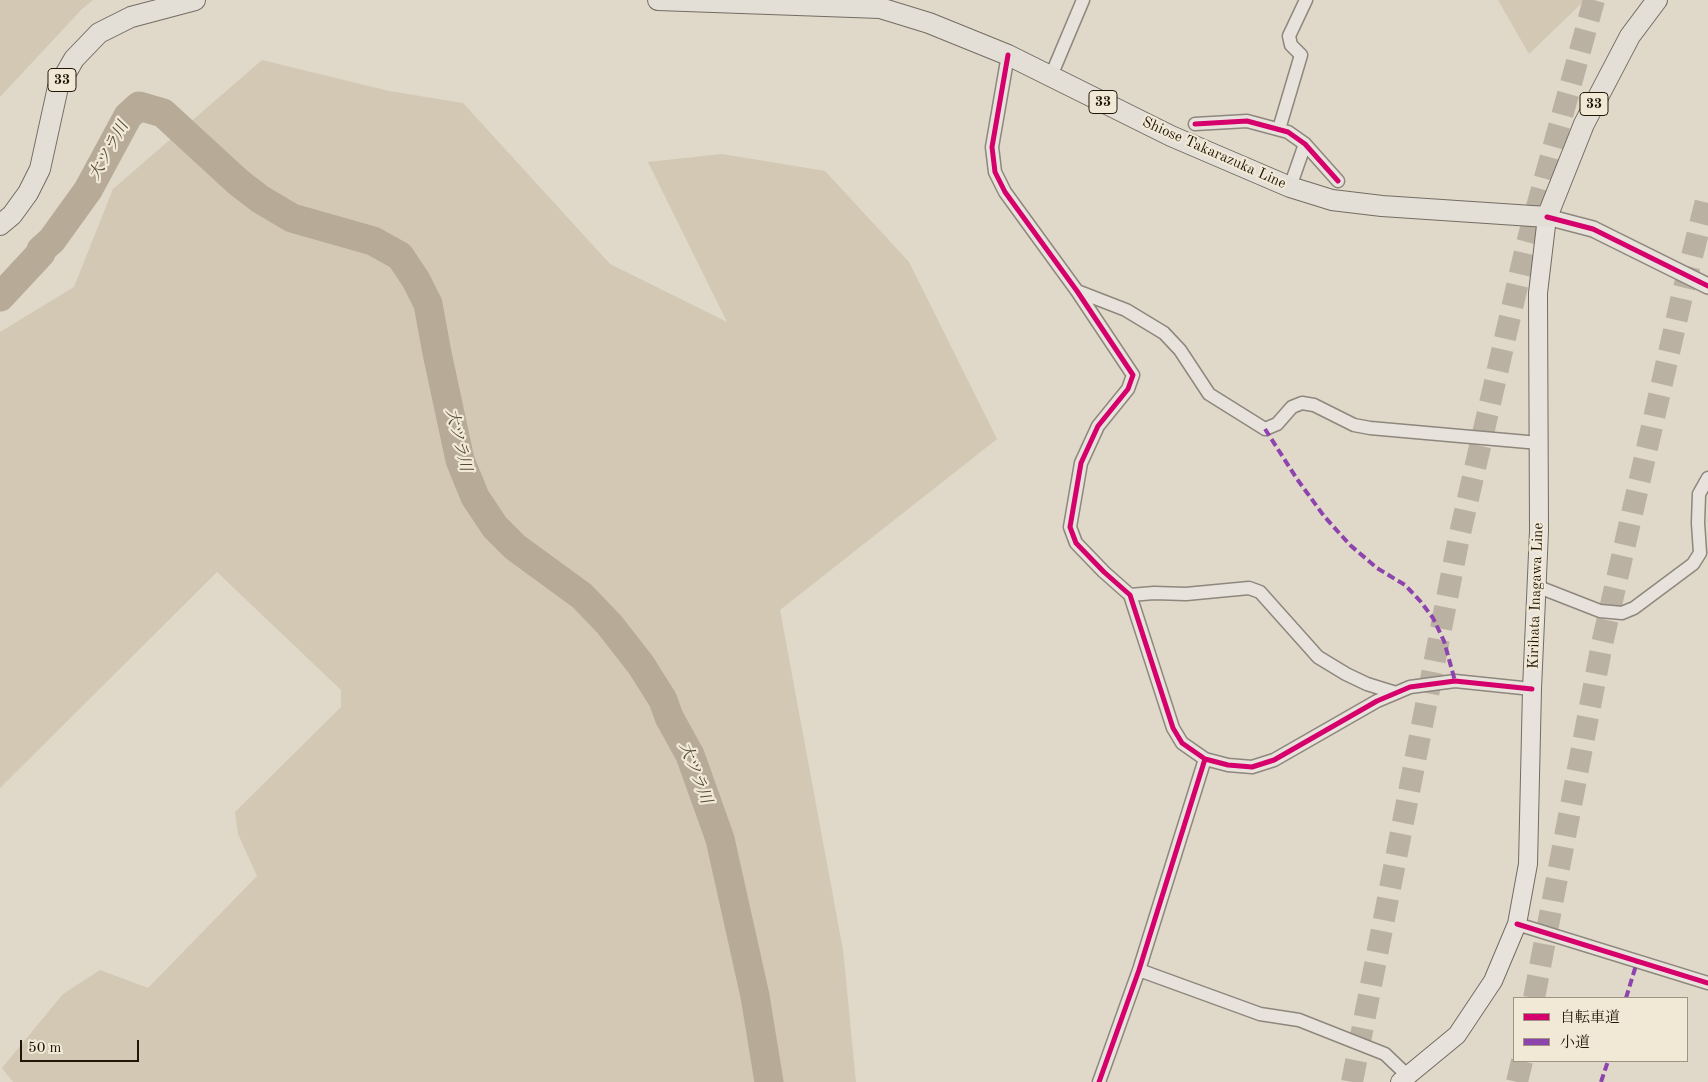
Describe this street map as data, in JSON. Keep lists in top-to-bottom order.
{
  "streets": {
    "main road": ["33", "Shiose Takarazuka Line", "Kirihata Inagawa Line"]
  },
  "crossings": [
    ["33", "Shiose Takarazuka Line"],
    ["33", "Kirihata Inagawa Line"],
    ["Shiose Takarazuka Line", "Kirihata Inagawa Line"]
  ],
  "water": ["大ツラ川"],
  "legend": ["自転車道", "小道"],
  "scale_bar": "50 m"
}
